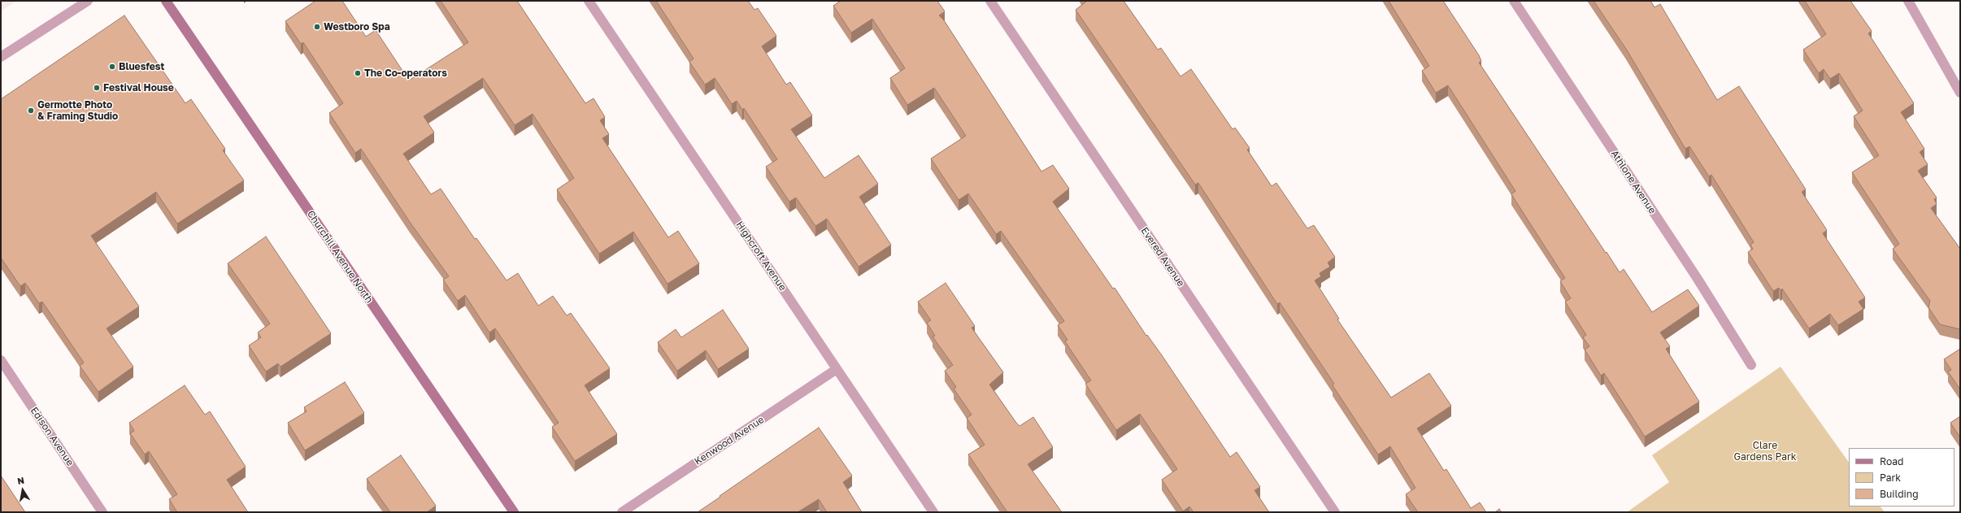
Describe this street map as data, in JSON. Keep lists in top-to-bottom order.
{
  "streets": {
    "main road": ["Churchill Avenue North"],
    "street": [
      "Athlone Avenue",
      "Highcroft Avenue",
      "Evered Avenue",
      "Edison Avenue",
      "Kenwood Avenue"
    ]
  },
  "crossings": [
    ["Highcroft Avenue", "Kenwood Avenue"]
  ],
  "parks": ["Clare Gardens Park"],
  "places": [
    "Westboro Spa",
    "Bluesfest",
    "The Co-operators",
    "Festival House",
    "Germotte Photo & Framing Studio"
  ],
  "legend": ["Road", "Park", "Building"],
  "north": "top"
}
